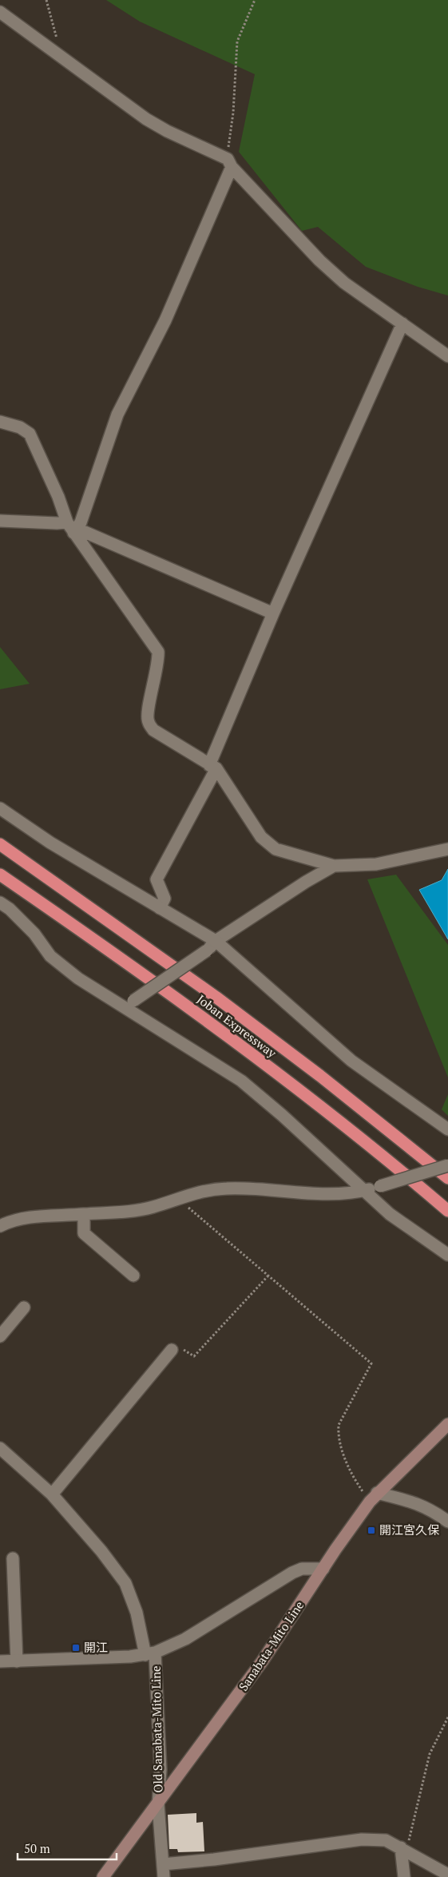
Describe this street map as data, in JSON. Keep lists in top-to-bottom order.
{
  "streets": {
    "highway": ["Joban Expressway"],
    "main road": ["Sanabata-Mito Line"],
    "street": ["Old Sanabata-Mito Line"]
  },
  "crossings": [
    ["Sanabata-Mito Line", "Old Sanabata-Mito Line"]
  ],
  "places": {
    "transit": ["開江宮久保", "開江"]
  },
  "scale_bar": "50 m"
}
